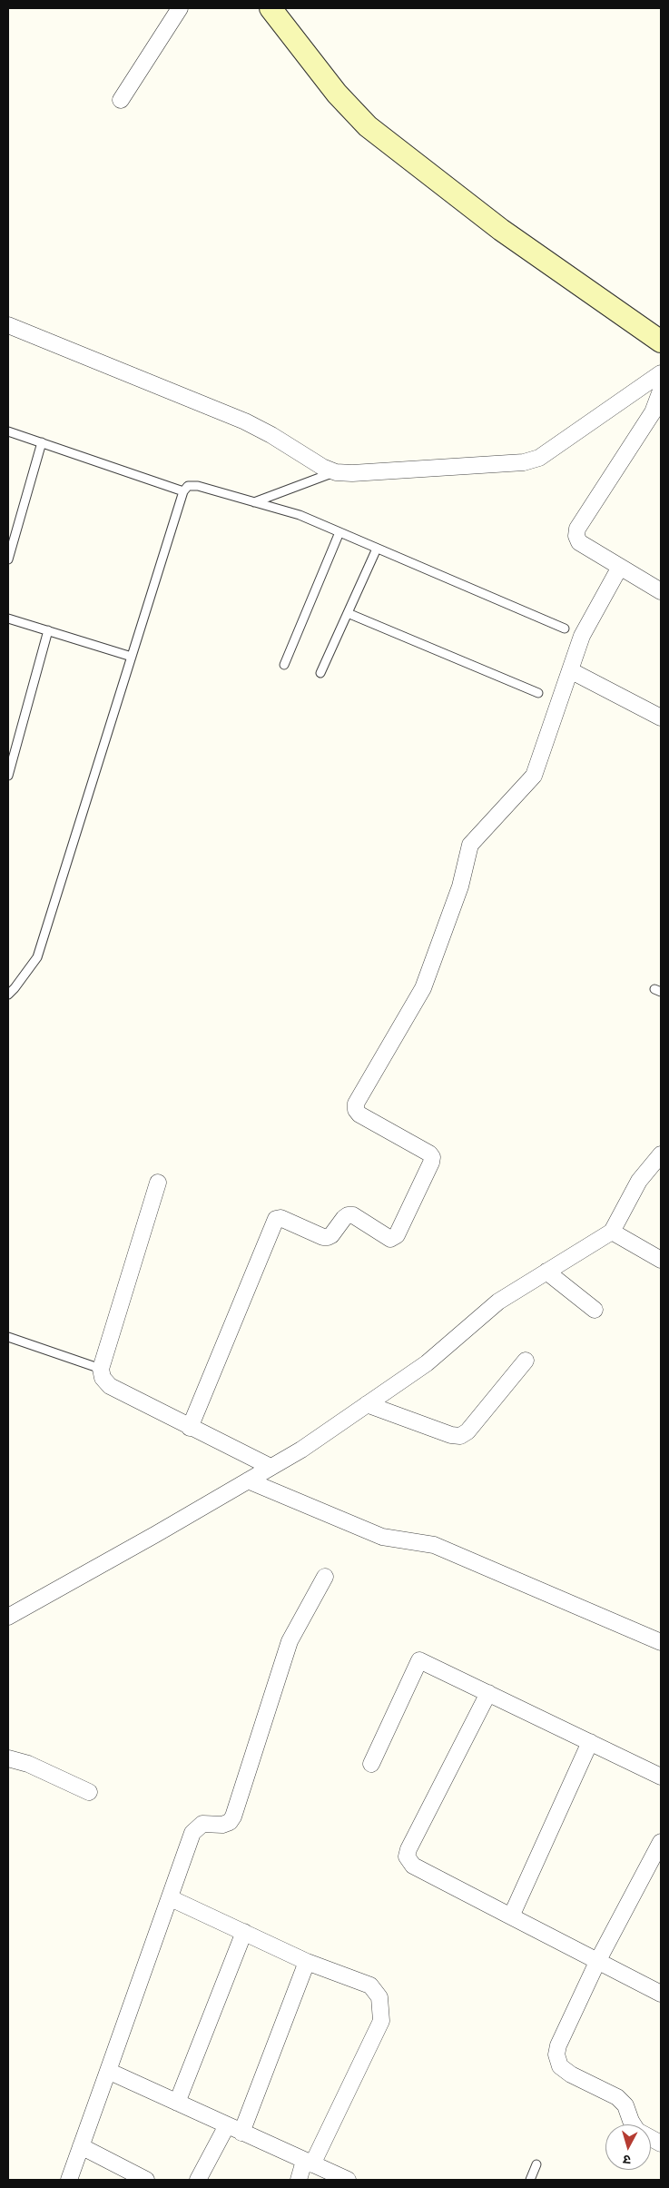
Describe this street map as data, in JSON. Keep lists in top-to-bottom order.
{
  "north": "bottom"
}
